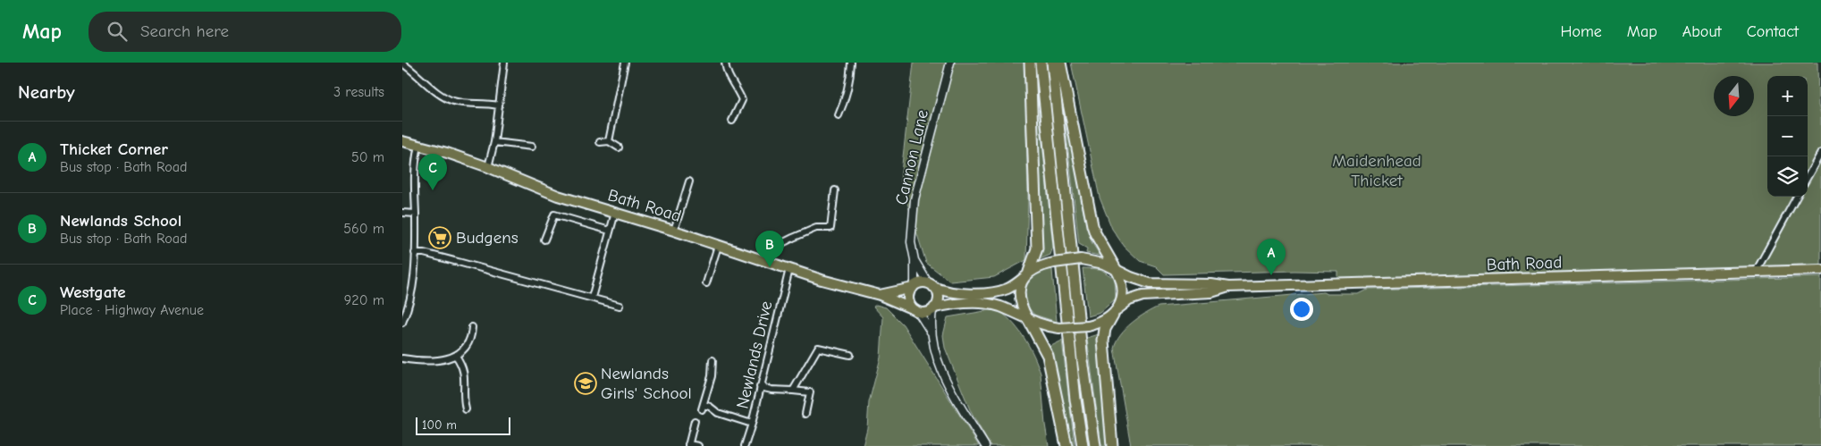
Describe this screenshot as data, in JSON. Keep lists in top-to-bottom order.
{
  "streets": {
    "main road": ["Bath Road"],
    "street": ["Cannon Lane", "Newlands Drive"]
  },
  "crossings": [
    ["Cannon Lane", "Bath Road"],
    ["Bath Road", "Newlands Drive"]
  ],
  "parks": ["Maidenhead Thicket"],
  "places": {
    "supermarket": ["Budgens"],
    "school or university": ["Newlands Girls' School"]
  },
  "scale_bar": "100 m",
  "north": "bottom",
  "page": {
    "header": "Map",
    "search": "Search here",
    "nav": [
      "Home",
      "Map",
      "About",
      "Contact"
    ],
    "heading": ["Nearby", "3 results"],
    "map_buttons": ["+", "−"],
    "list": [
      {
        "mark": "A",
        "name": "Thicket Corner",
        "note": "Bus stop · Bath Road",
        "value": "50 m"
      },
      {
        "mark": "B",
        "name": "Newlands School",
        "note": "Bus stop · Bath Road",
        "value": "560 m"
      },
      {
        "mark": "C",
        "name": "Westgate",
        "note": "Place · Highway Avenue",
        "value": "920 m"
      }
    ],
    "pins": ["C", "B", "A"],
    "scale": "100 m"
  }
}
